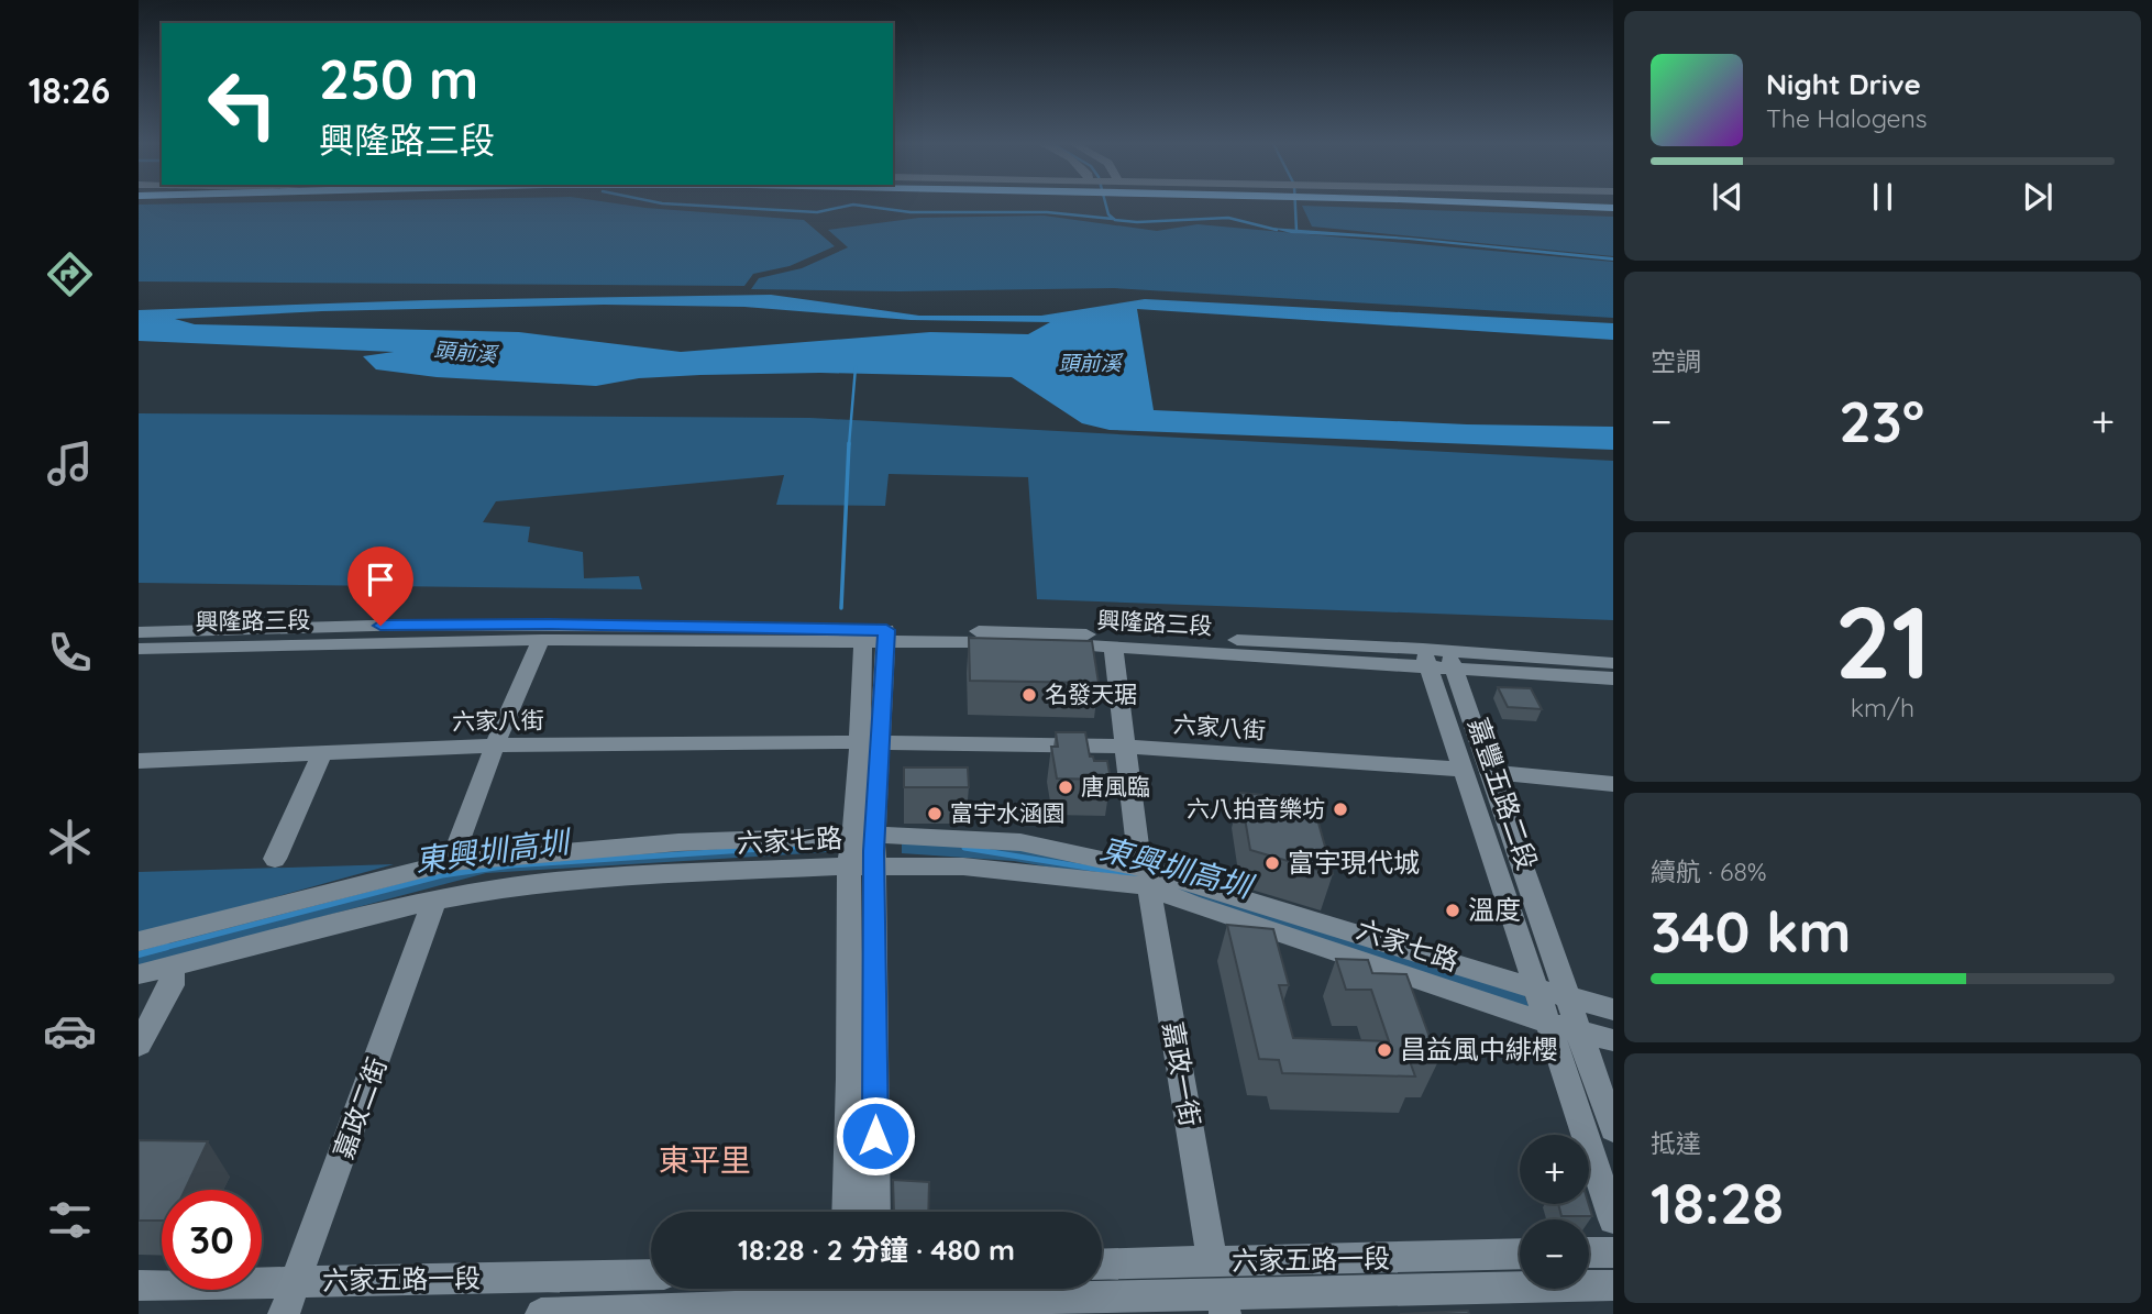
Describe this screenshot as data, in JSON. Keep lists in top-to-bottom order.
{
  "streets": {
    "street": [
      "興隆路三段",
      "六家八街",
      "嘉豐五路二段",
      "六家七路",
      "嘉政一街",
      "嘉政二街",
      "六家五路一段"
    ]
  },
  "crossings": [
    ["興隆路三段", "嘉豐五路二段"],
    ["興隆路三段", "嘉政一街"],
    ["六家八街", "嘉豐五路二段"],
    ["六家八街", "嘉政一街"],
    ["嘉豐五路二段", "六家七路"],
    ["六家七路", "嘉政一街"],
    ["六家七路", "嘉政二街"],
    ["嘉政一街", "六家五路一段"],
    ["嘉政二街", "六家五路一段"]
  ],
  "districts": ["東平里"],
  "water": ["頭前溪", "東興圳高圳"],
  "places": [
    "名發天琚",
    "唐風臨",
    "六八拍音樂坊",
    "富宇水涵園",
    "富宇現代城",
    "溫度",
    "昌益風中緋櫻"
  ],
  "page": {
    "tabs": "18:26",
    "turn": ["250 m", "興隆路三段"],
    "song": ["Night Drive", "The Halogens"],
    "tile": [
      "空調",
      ["21", "km/h"],
      ["續航 · 68%", "340 km"],
      ["抵達", "18:28"]
    ],
    "heat": ["−", "23°", "+"],
    "map_buttons": ["+", "−"],
    "limit": "30",
    "trip": "18:28 · 2 分鐘 · 480 m"
  }
}
